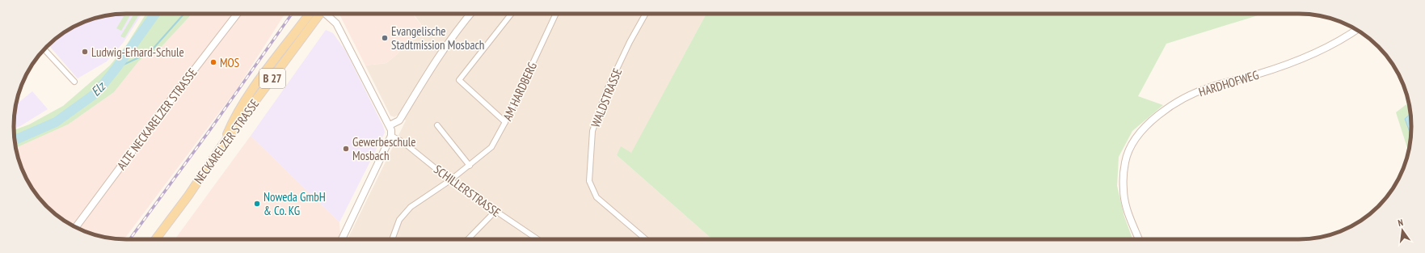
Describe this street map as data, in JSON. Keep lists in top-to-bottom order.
{
  "streets": {
    "main road": ["B 27", "NECKARELZER STRASSE"],
    "street": [
      "HARDHOFWEG",
      "AM HARDBERG",
      "WALDSTRASSE",
      "ALTE NECKARELZER STRASSE",
      "SCHILLERSTRASSE"
    ]
  },
  "crossings": [
    ["B 27", "NECKARELZER STRASSE"],
    ["AM HARDBERG", "SCHILLERSTRASSE"]
  ],
  "water": ["Elz"],
  "places": [
    "Evangelische Stadtmission Mosbach",
    "Ludwig-Erhard-Schule",
    "MOS",
    "Gewerbeschule Mosbach",
    "Noweda GmbH & Co. KG"
  ],
  "north": "top"
}
